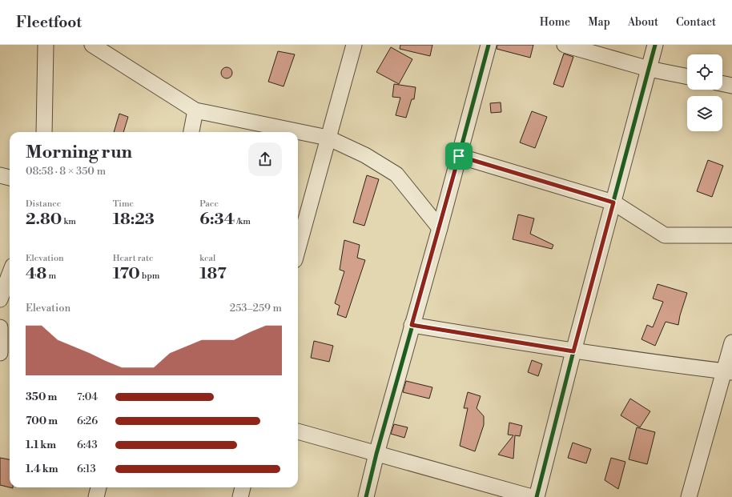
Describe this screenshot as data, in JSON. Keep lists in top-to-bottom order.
{
  "page": {
    "header": "Fleetfoot",
    "nav": [
      "Home",
      "Map",
      "About",
      "Contact"
    ],
    "heading": ["Morning run", "08:58 · 8 × 350 m"],
    "stats": [
      ["Distance", "2.80 km"],
      ["Time", "18:23"],
      ["Pace", "6:34 /km"],
      ["Elevation", "48 m"],
      ["Heart rate", "170 bpm"],
      ["kcal", "187"]
    ],
    "chart": ["Elevation", "253–259 m"],
    "list": [
      {
        "name": "350 m",
        "note": "7:04"
      },
      {
        "name": "700 m",
        "note": "6:26"
      },
      {
        "name": "1.1 km",
        "note": "6:43"
      },
      {
        "name": "1.4 km",
        "note": "6:13"
      }
    ]
  }
}
